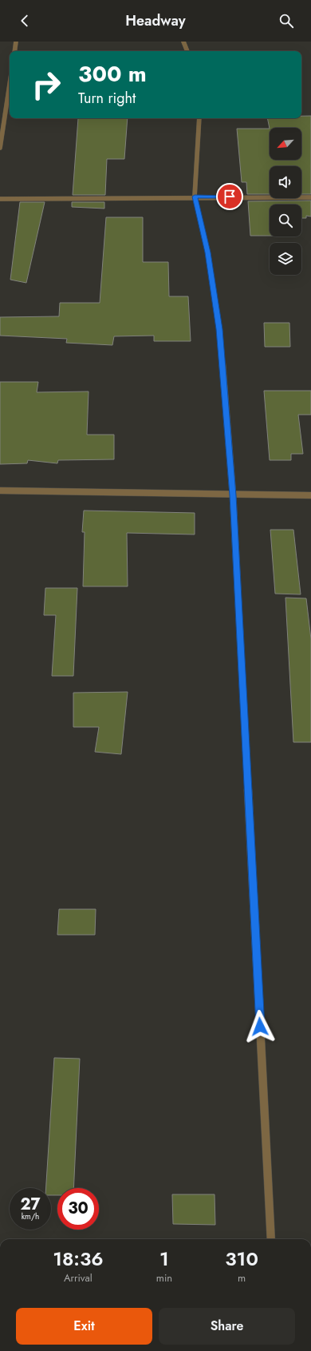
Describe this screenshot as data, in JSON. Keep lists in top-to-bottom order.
{
  "north": "bottom left",
  "page": {
    "header": "Headway",
    "turn": ["300 m", "Turn right"],
    "speed": "27 km/h",
    "limit": "30",
    "eta": [
      "18:36",
      "Arrival",
      "1",
      "min",
      "310",
      "m"
    ],
    "buttons": ["Exit", "Share"]
  }
}
